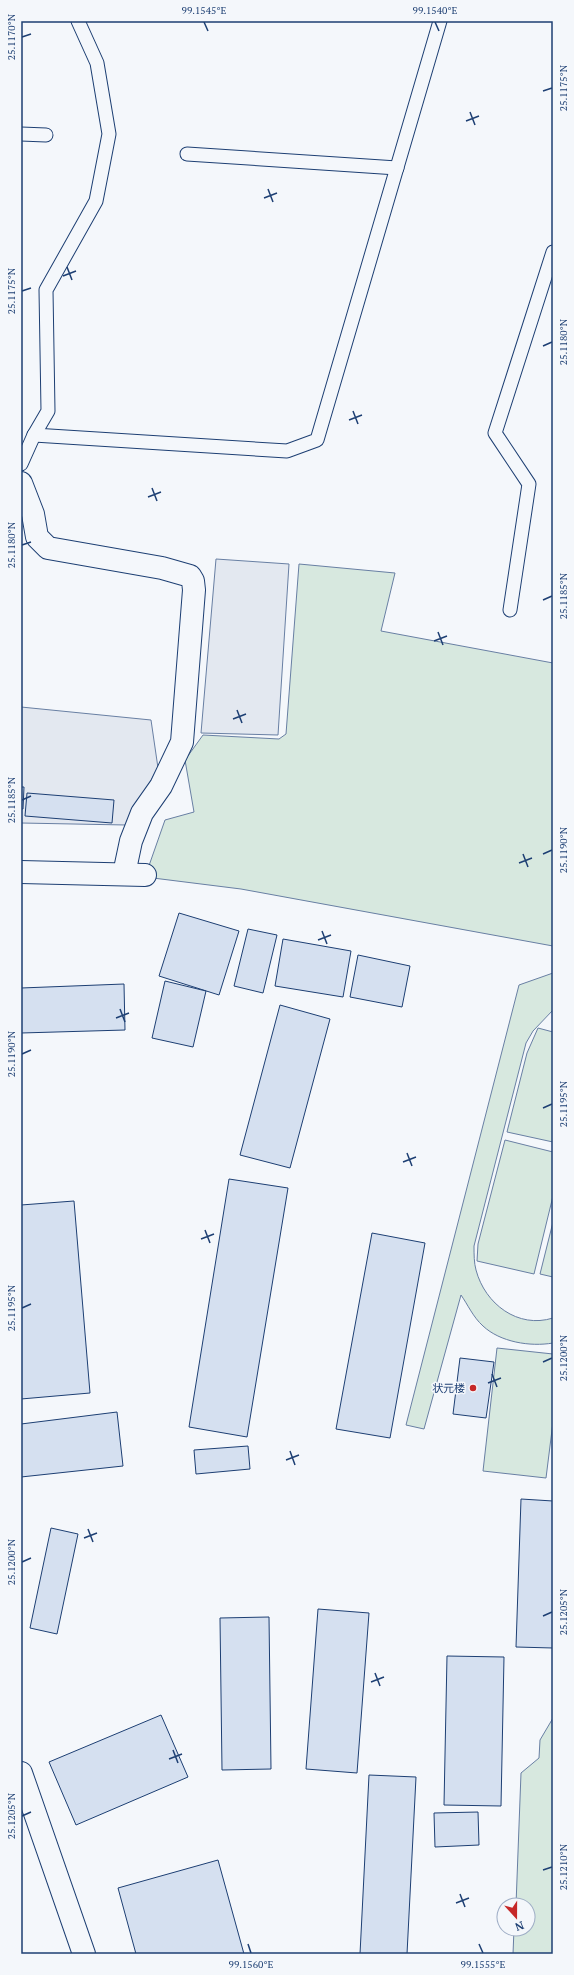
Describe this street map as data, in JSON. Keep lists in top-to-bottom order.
{
  "places": ["状元楼"],
  "north": "bottom",
  "coordinates": [
    "99.1545°E",
    "99.1540°E",
    "25.1170°N",
    "25.1175°N",
    "25.1180°N",
    "25.1185°N",
    "25.1190°N",
    "25.1195°N",
    "25.1200°N",
    "25.1205°N",
    "25.1210°N",
    "99.1560°E",
    "99.1555°E"
  ]
}
